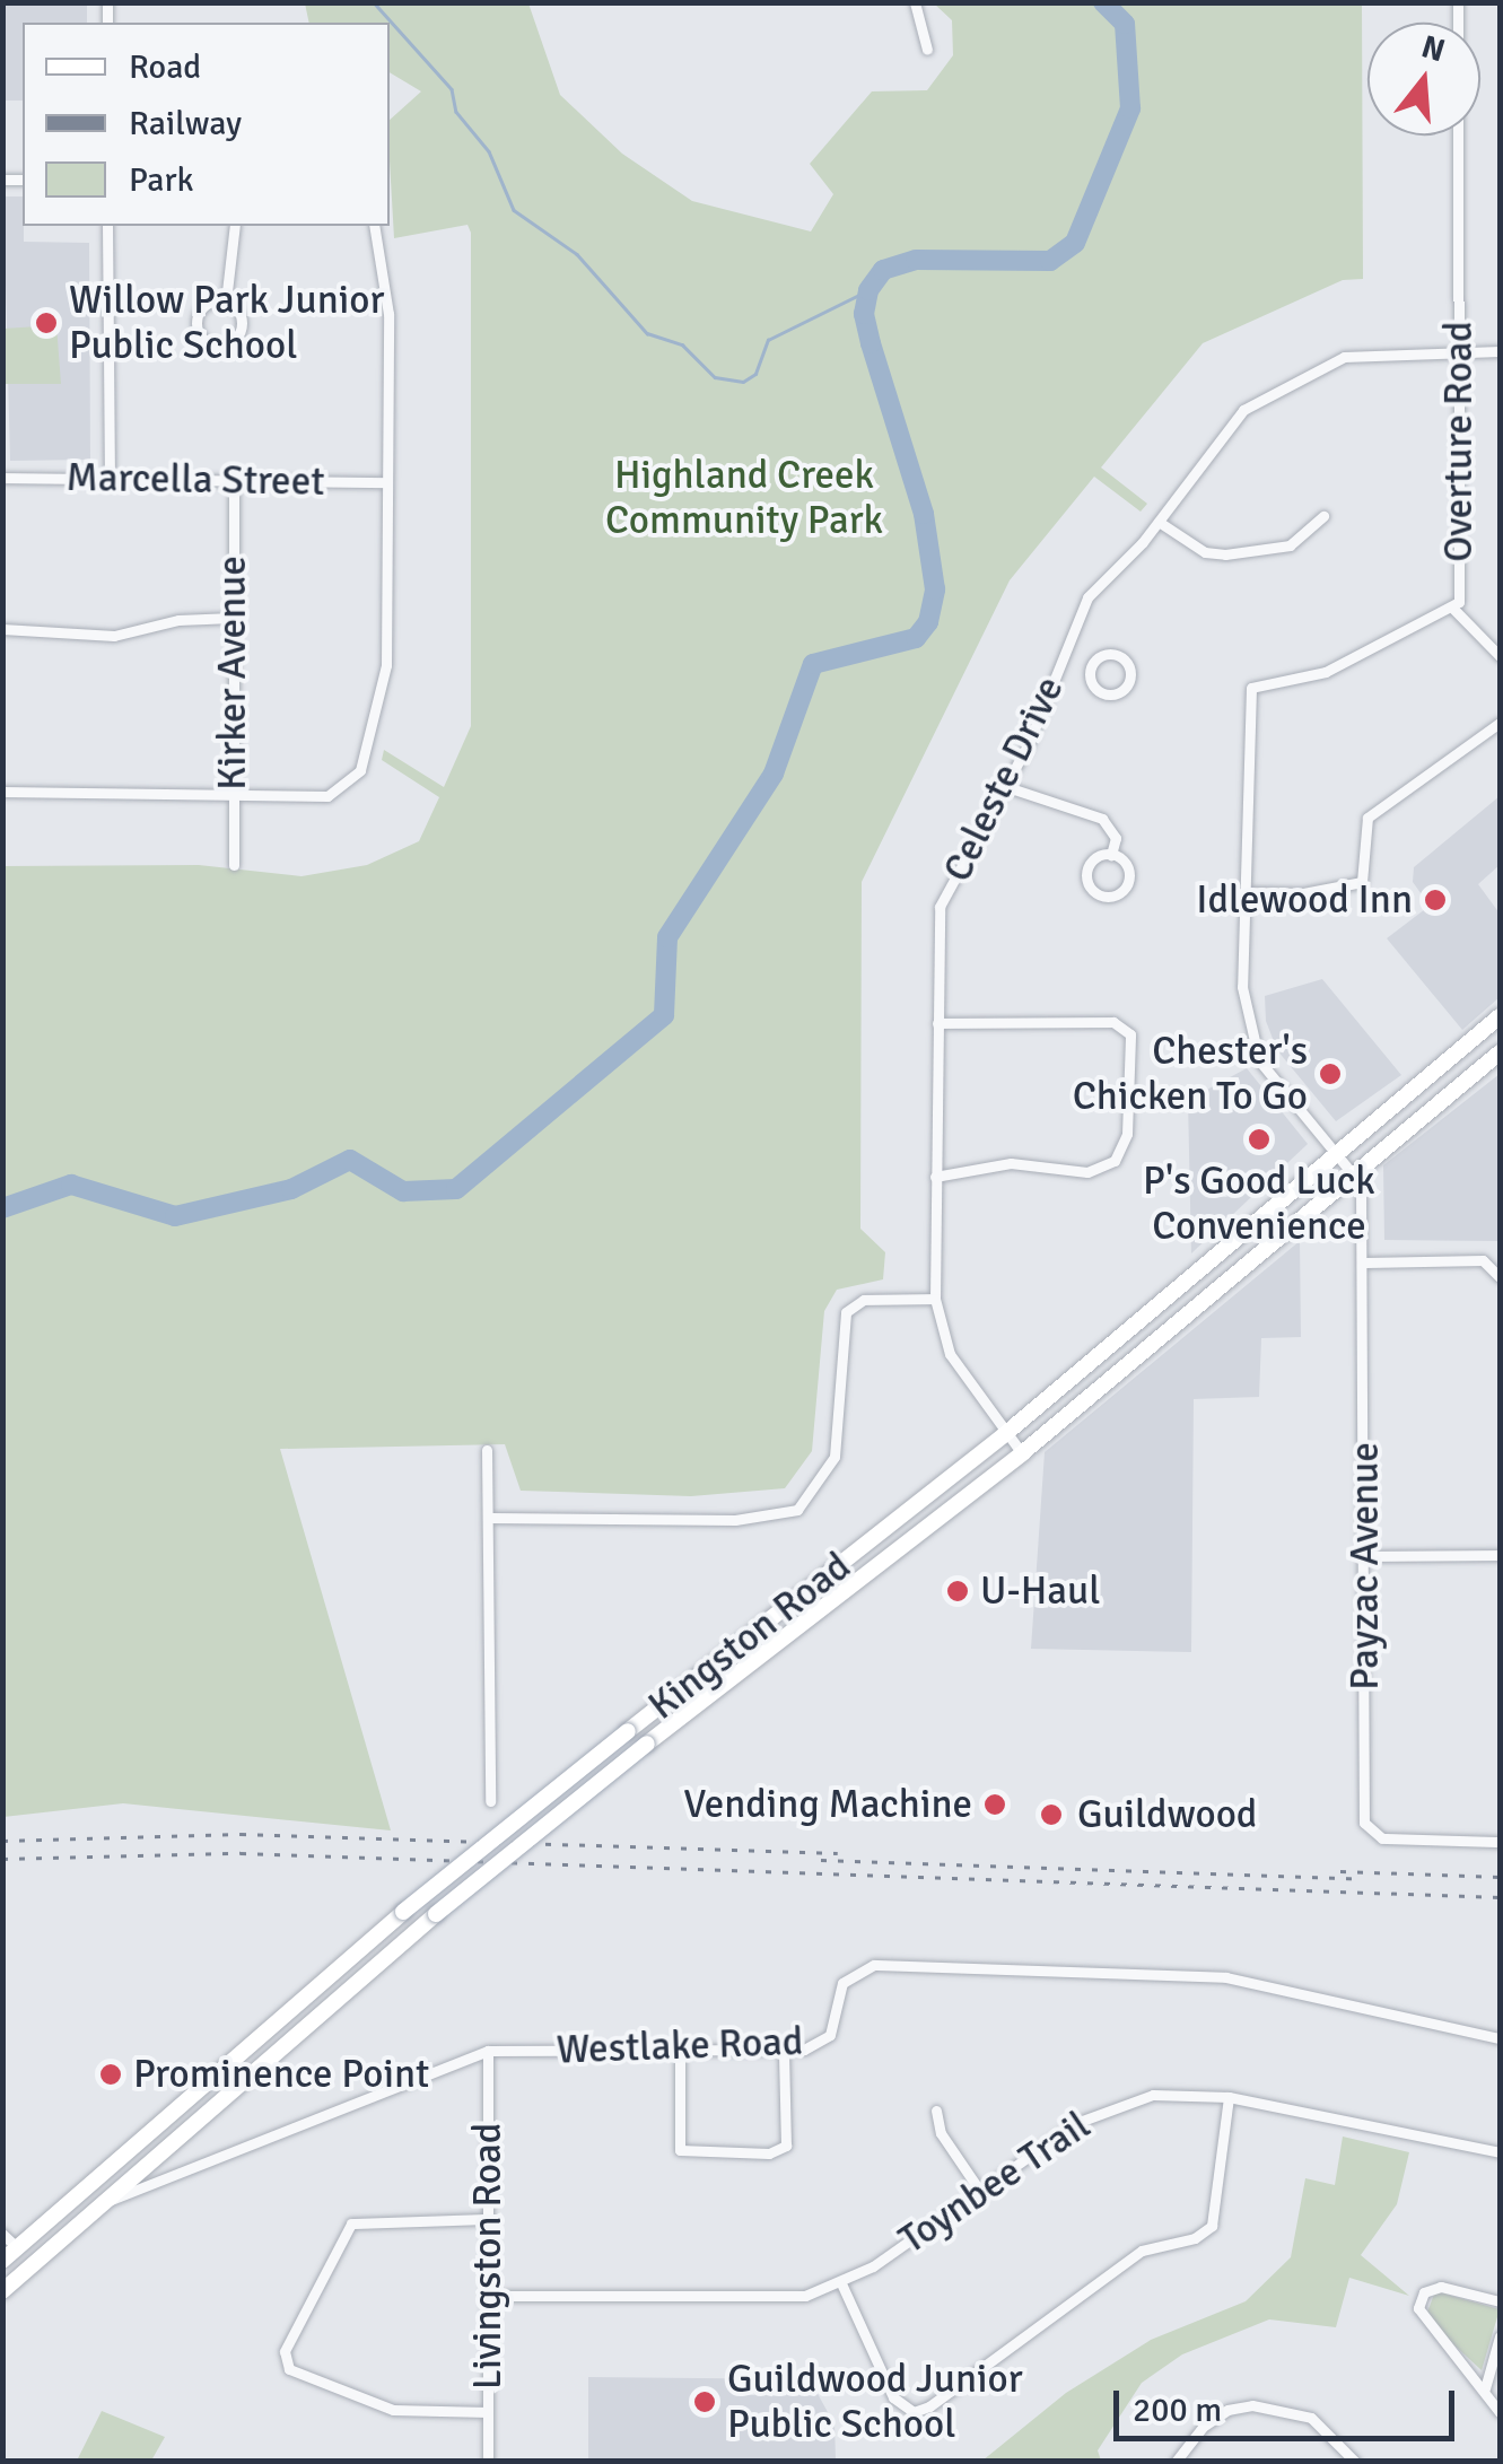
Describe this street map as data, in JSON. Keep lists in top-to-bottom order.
{
  "streets": {
    "main road": ["Kingston Road"],
    "street": [
      "Overture Road",
      "Marcella Street",
      "Kirker Avenue",
      "Celeste Drive",
      "Payzac Avenue",
      "Westlake Road",
      "Toynbee Trail",
      "Livingston Road"
    ]
  },
  "crossings": [
    ["Overture Road", "Celeste Drive"],
    ["Overture Road", "Payzac Avenue"],
    ["Overture Road", "Kingston Road"],
    ["Marcella Street", "Kirker Avenue"],
    ["Celeste Drive", "Kingston Road"],
    ["Payzac Avenue", "Kingston Road"],
    ["Kingston Road", "Westlake Road"],
    ["Westlake Road", "Livingston Road"],
    ["Toynbee Trail", "Livingston Road"]
  ],
  "parks": ["Highland Creek Community Park"],
  "places": [
    "Willow Park Junior Public School",
    "Idlewood Inn",
    "Chester's Chicken To Go",
    "P's Good Luck Convenience",
    "U-Haul",
    "Vending Machine",
    "Guildwood",
    "Prominence Point",
    "Guildwood Junior Public School"
  ],
  "legend": ["Road", "Railway", "Park"],
  "scale_bar": "200 m",
  "north": "top"
}
